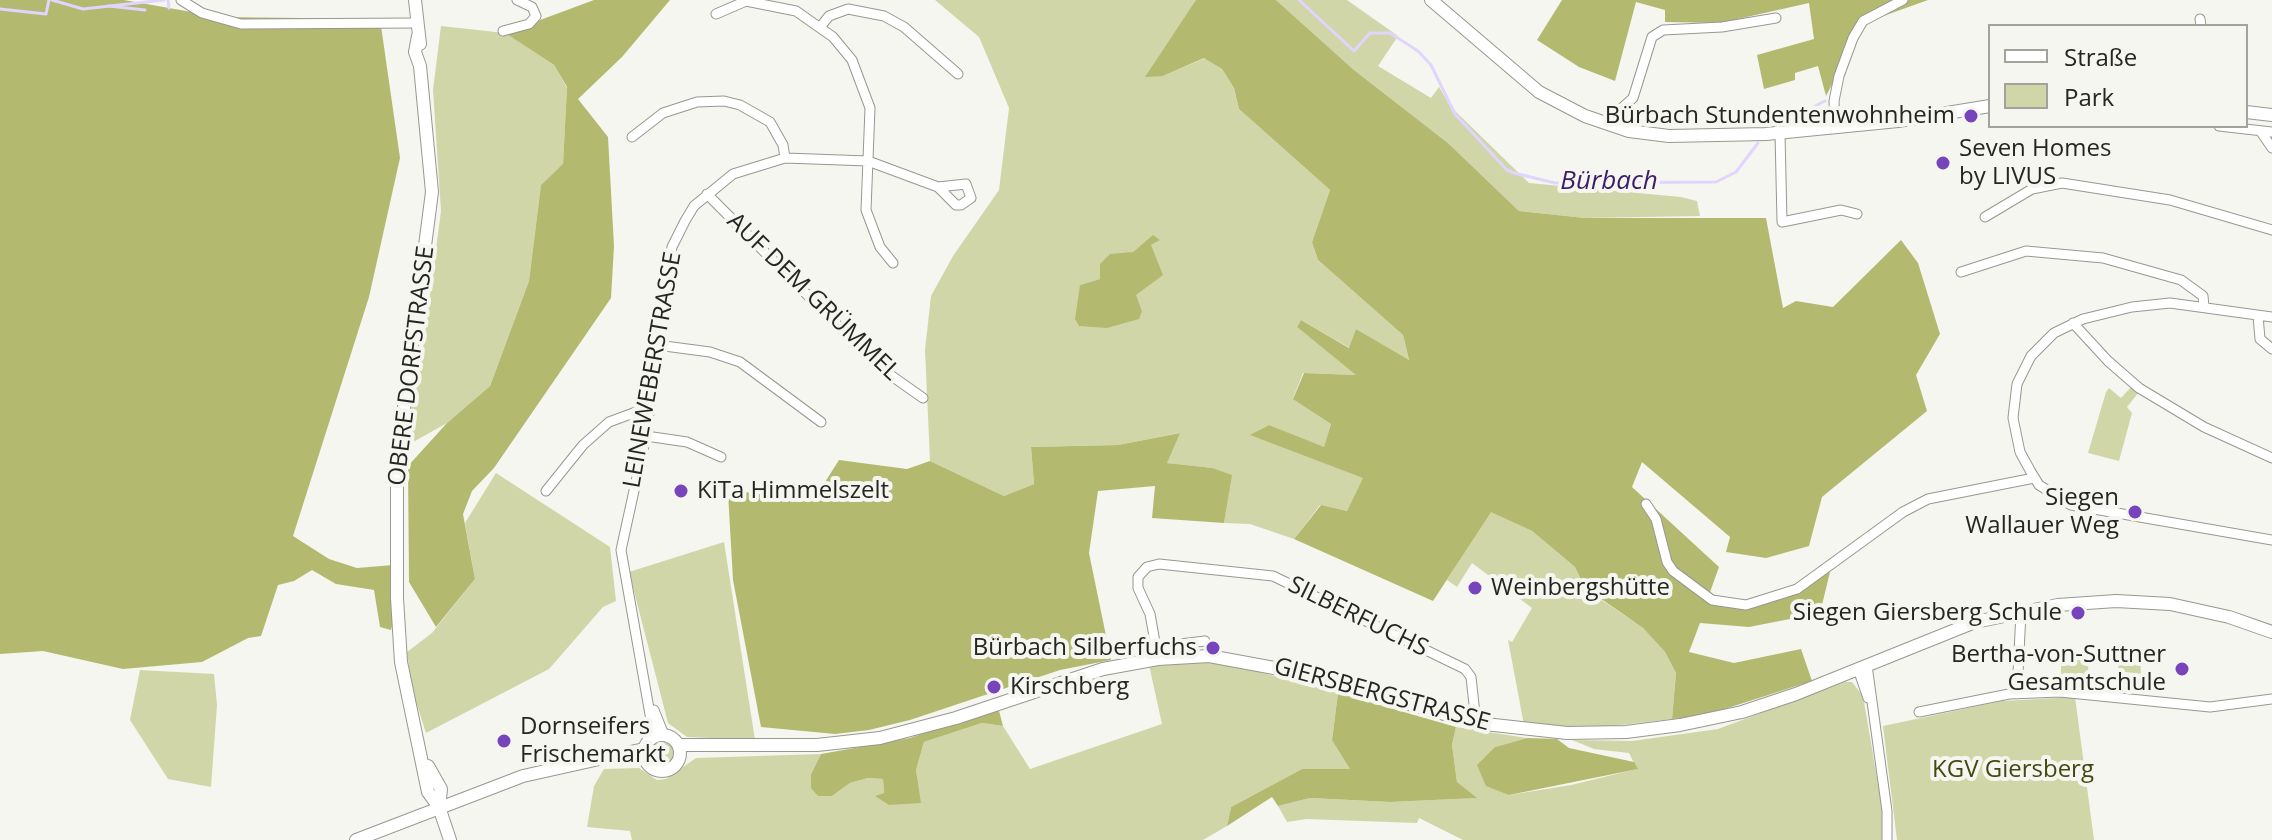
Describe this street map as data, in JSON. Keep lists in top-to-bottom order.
{
  "streets": {
    "street": [
      "AUF DEM GRÜMMEL",
      "OBERE DORFSTRASSE",
      "LEINEWEBERSTRASSE",
      "SILBERFUCHS",
      "GIERSBERGSTRASSE"
    ]
  },
  "crossings": [
    ["AUF DEM GRÜMMEL", "LEINEWEBERSTRASSE"],
    ["LEINEWEBERSTRASSE", "GIERSBERGSTRASSE"],
    ["SILBERFUCHS", "GIERSBERGSTRASSE"]
  ],
  "water": ["Bürbach"],
  "parks": ["KGV Giersberg"],
  "places": [
    "Bürbach Stundentenwohnheim",
    "Seven Homes by LIVUS",
    "KiTa Himmelszelt",
    "Siegen Wallauer Weg",
    "Weinbergshütte",
    "Siegen Giersberg Schule",
    "Bürbach Silberfuchs",
    "Bertha-von-Suttner Gesamtschule",
    "Kirschberg",
    "Dornseifers Frischemarkt"
  ],
  "legend": ["Straße", "Park"]
}
